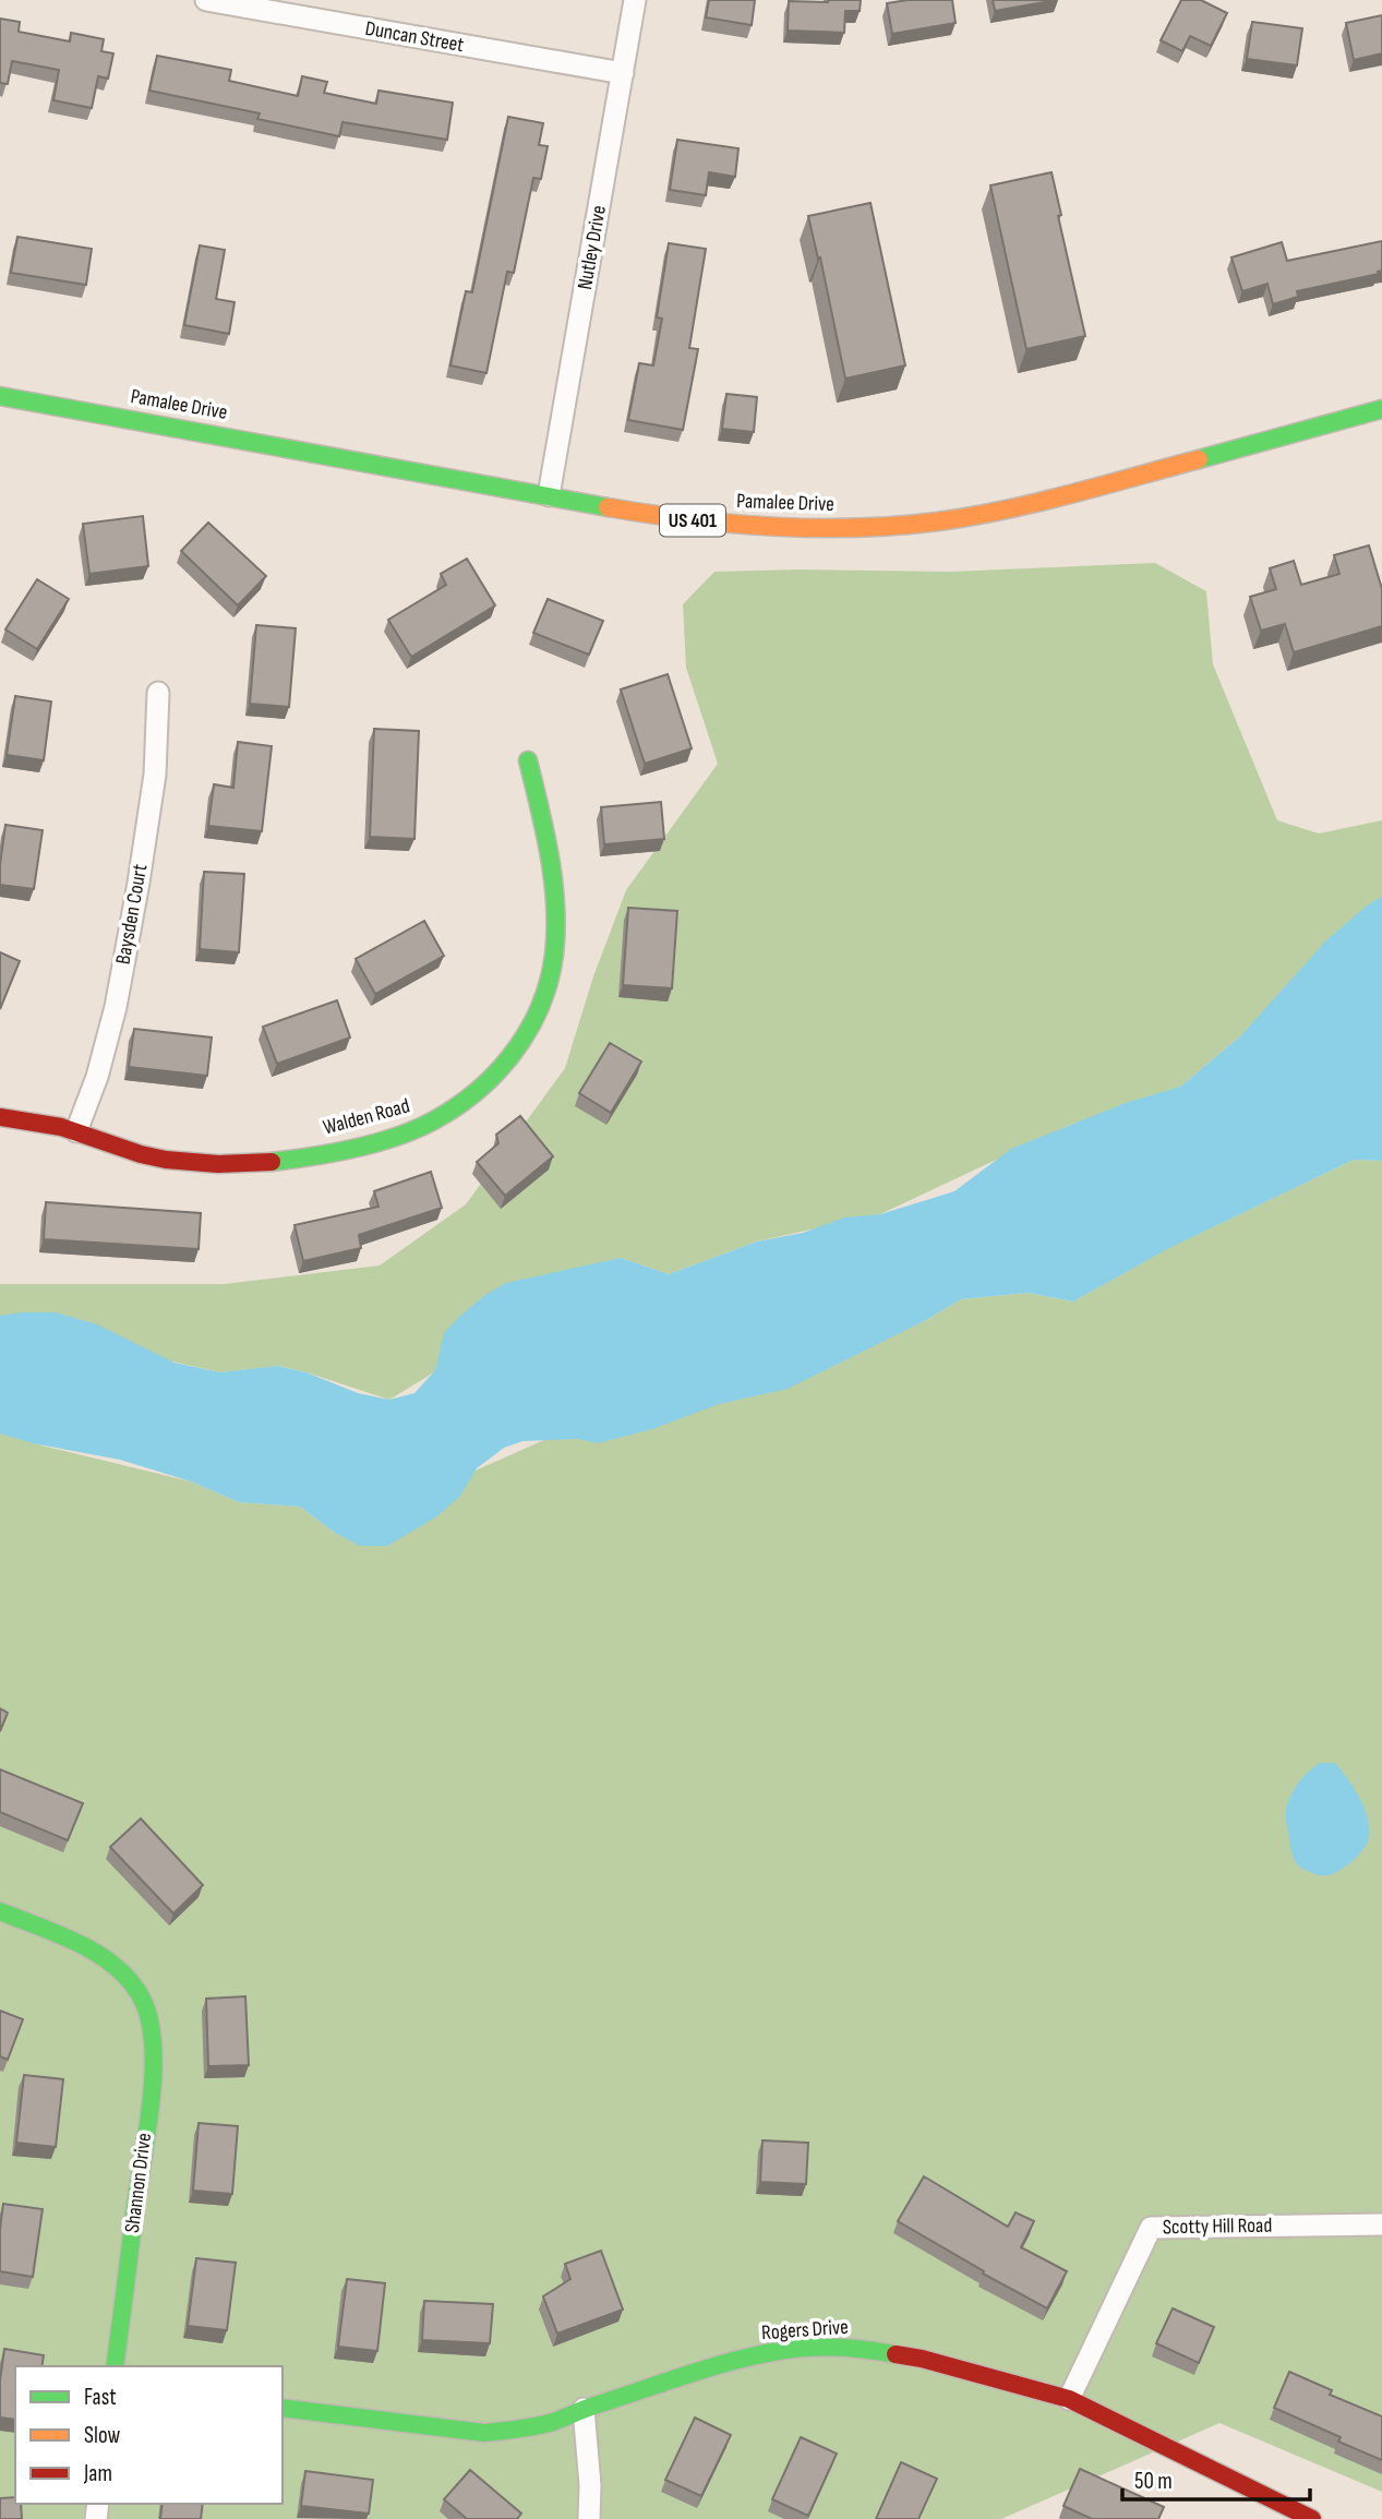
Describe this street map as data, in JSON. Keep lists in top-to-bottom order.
{
  "streets": {
    "street": [
      "Duncan Street",
      "Nutley Drive",
      "Pamalee Drive",
      "US 401",
      "Baysden Court",
      "Walden Road",
      "Shannon Drive",
      "Scotty Hill Road",
      "Rogers Drive"
    ]
  },
  "crossings": [
    ["Duncan Street", "Nutley Drive"],
    ["Nutley Drive", "Pamalee Drive"],
    ["Baysden Court", "Walden Road"],
    ["Scotty Hill Road", "Rogers Drive"]
  ],
  "legend": ["Fast", "Slow", "Jam"],
  "scale_bar": "50 m"
}
